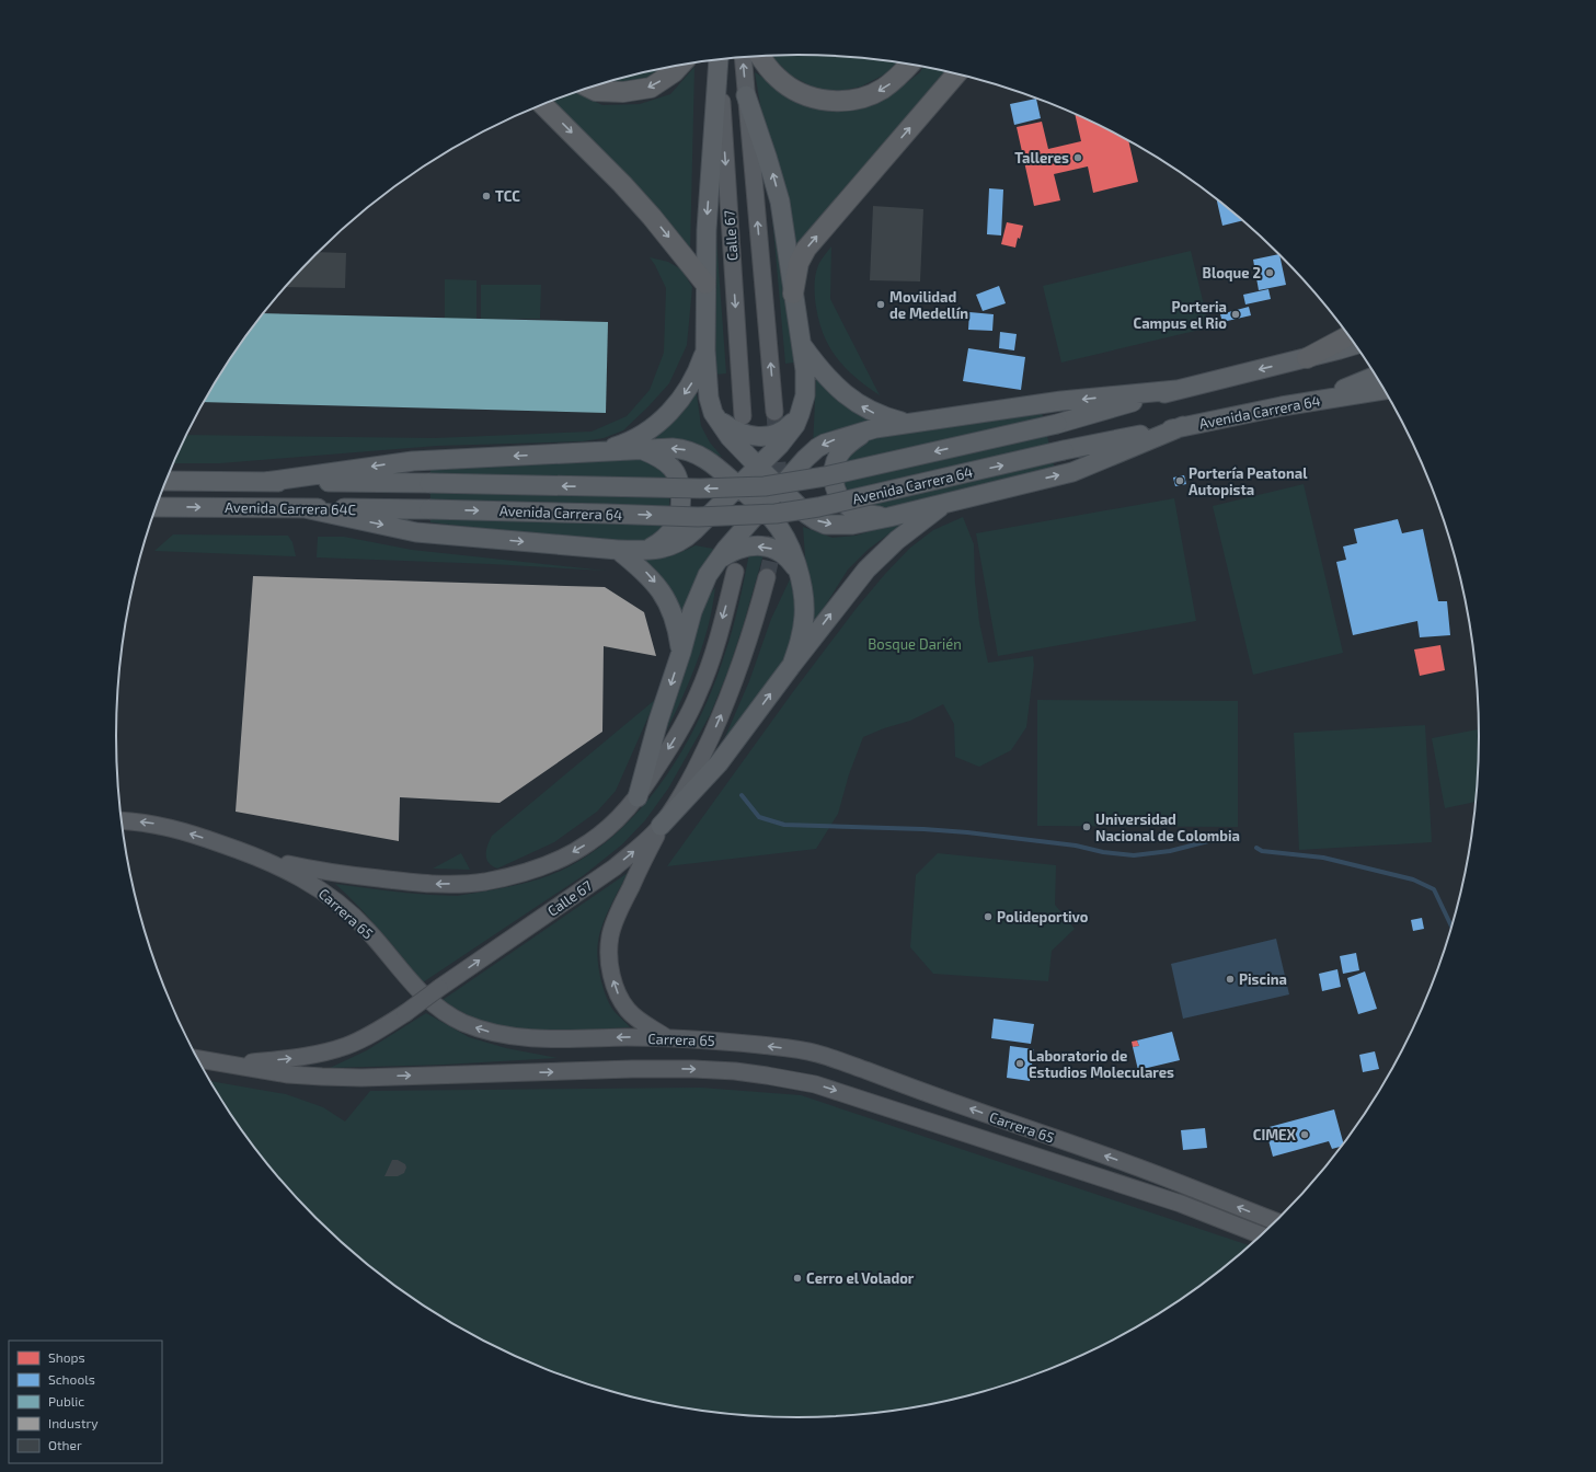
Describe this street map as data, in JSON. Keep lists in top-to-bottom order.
{
  "streets": {
    "main road": [
      "Calle 67",
      "Avenida Carrera 64",
      "Avenida Carrera 64C",
      "Carrera 65"
    ]
  },
  "crossings": [
    ["Calle 67", "Carrera 65"],
    ["Avenida Carrera 64", "Avenida Carrera 64C"]
  ],
  "parks": ["Bosque Darién"],
  "places": [
    "Talleres",
    "TCC",
    "Bloque 2",
    "Movilidad de Medellín",
    "Porteria Campus el Rio",
    "Portería Peatonal Autopista",
    "Universidad Nacional de Colombia",
    "Polideportivo",
    "Piscina",
    "Laboratorio de Estudios Moleculares",
    "CIMEX",
    "Cerro el Volador"
  ],
  "legend": [
    "Shops",
    "Schools",
    "Public",
    "Industry",
    "Other"
  ]
}
